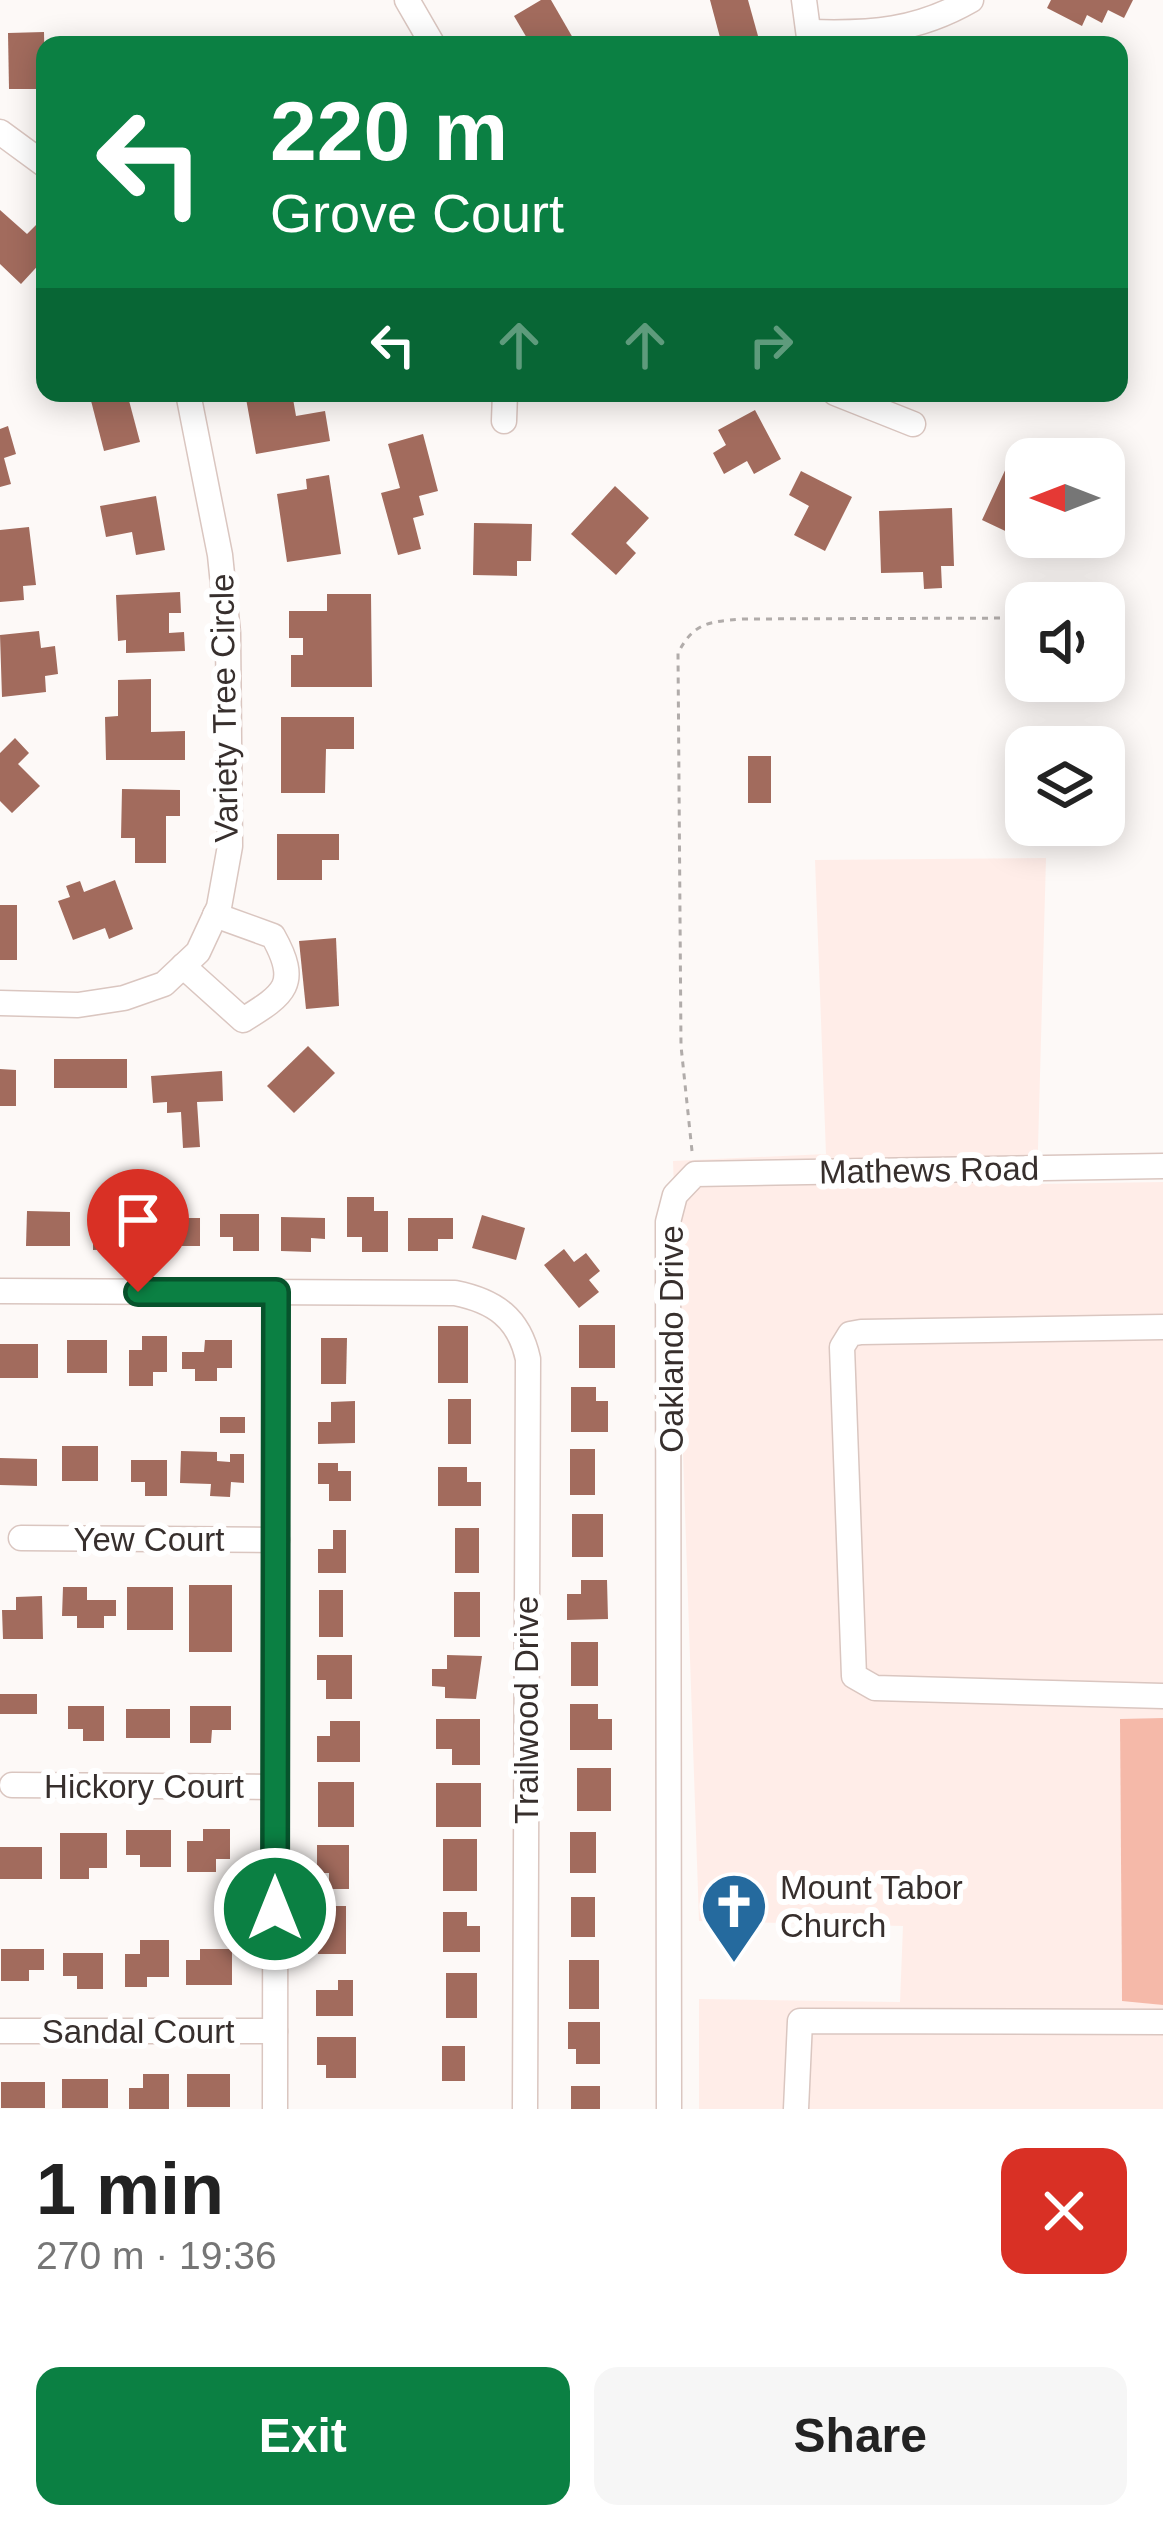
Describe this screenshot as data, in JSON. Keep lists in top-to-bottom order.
{
  "streets": {
    "street": [
      "Variety Tree Circle",
      "Mathews Road",
      "Oaklando Drive",
      "Yew Court",
      "Trailwood Drive",
      "Hickory Court",
      "Sandal Court"
    ]
  },
  "crossings": [
    ["Mathews Road", "Oaklando Drive"]
  ],
  "places": {
    "church": ["Mount Tabor Church"]
  },
  "north": "left",
  "page": {
    "turn": ["220 m", "Grove Court"],
    "heading": ["1 min", "270 m · 19:36"],
    "buttons": ["Exit", "Share"]
  }
}
